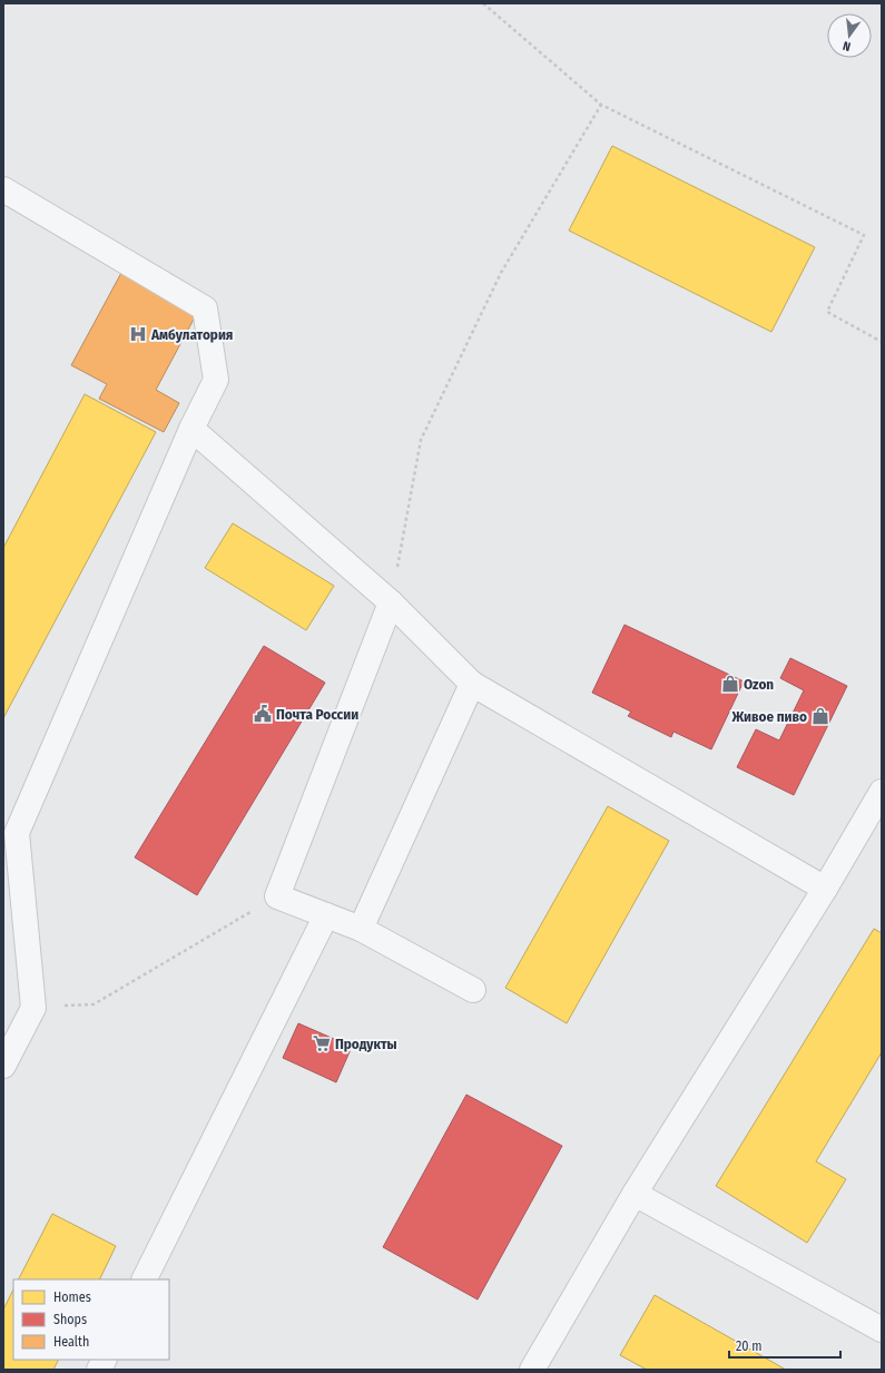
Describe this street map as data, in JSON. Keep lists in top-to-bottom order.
{
  "places": {
    "hospital": ["Амбулатория"],
    "shop": ["Ozon", "Живое пиво"],
    "public building": ["Почта России"],
    "supermarket": ["Продукты"]
  },
  "legend": ["Homes", "Shops", "Health"],
  "scale_bar": "20 m",
  "north": "bottom"
}
